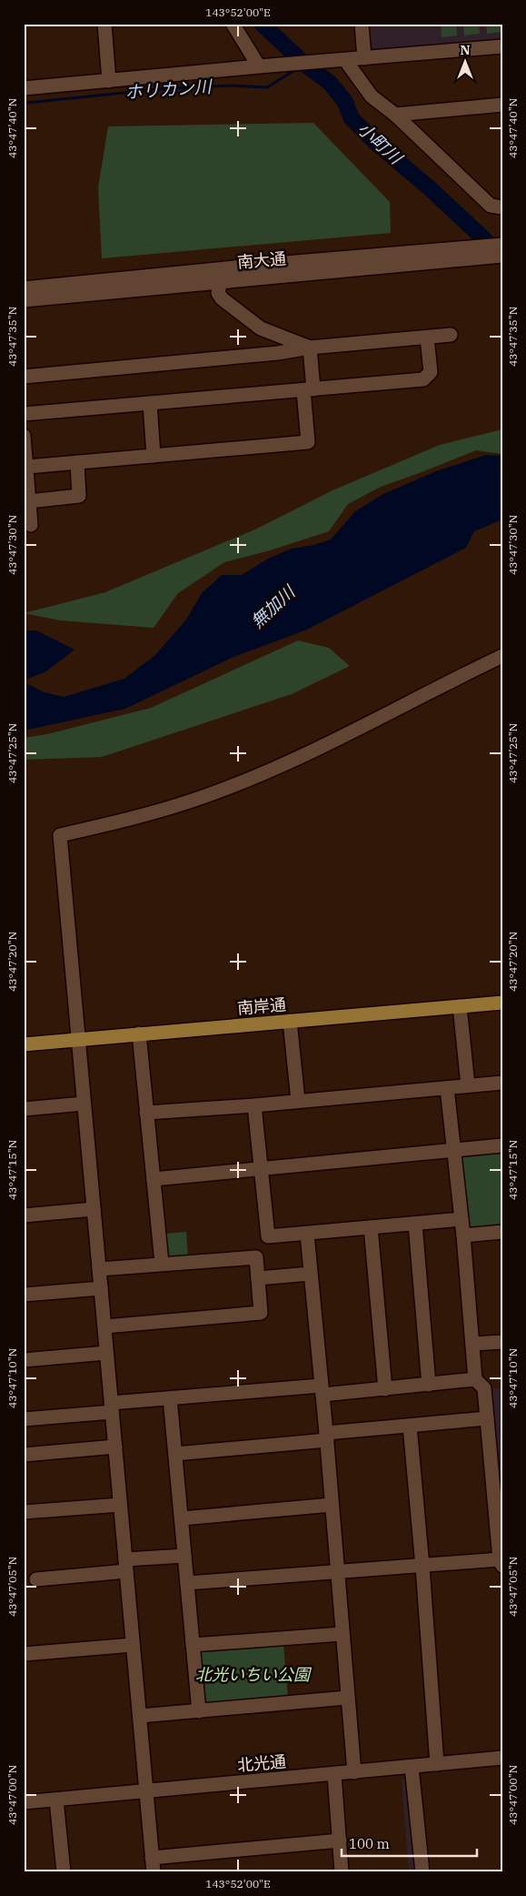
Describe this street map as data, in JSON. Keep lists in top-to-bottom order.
{
  "streets": {
    "main road": ["南岸通"],
    "street": ["南大通", "北光通"]
  },
  "water": ["ホリカン川", "小町川", "無加川"],
  "parks": ["北光いちい公園"],
  "scale_bar": "100 m",
  "north": "top",
  "coordinates": [
    "143°52'00\"E",
    "43°47'40\"N",
    "43°47'35\"N",
    "43°47'30\"N",
    "43°47'25\"N",
    "43°47'20\"N",
    "43°47'15\"N",
    "43°47'10\"N",
    "43°47'05\"N",
    "43°47'00\"N"
  ]
}
